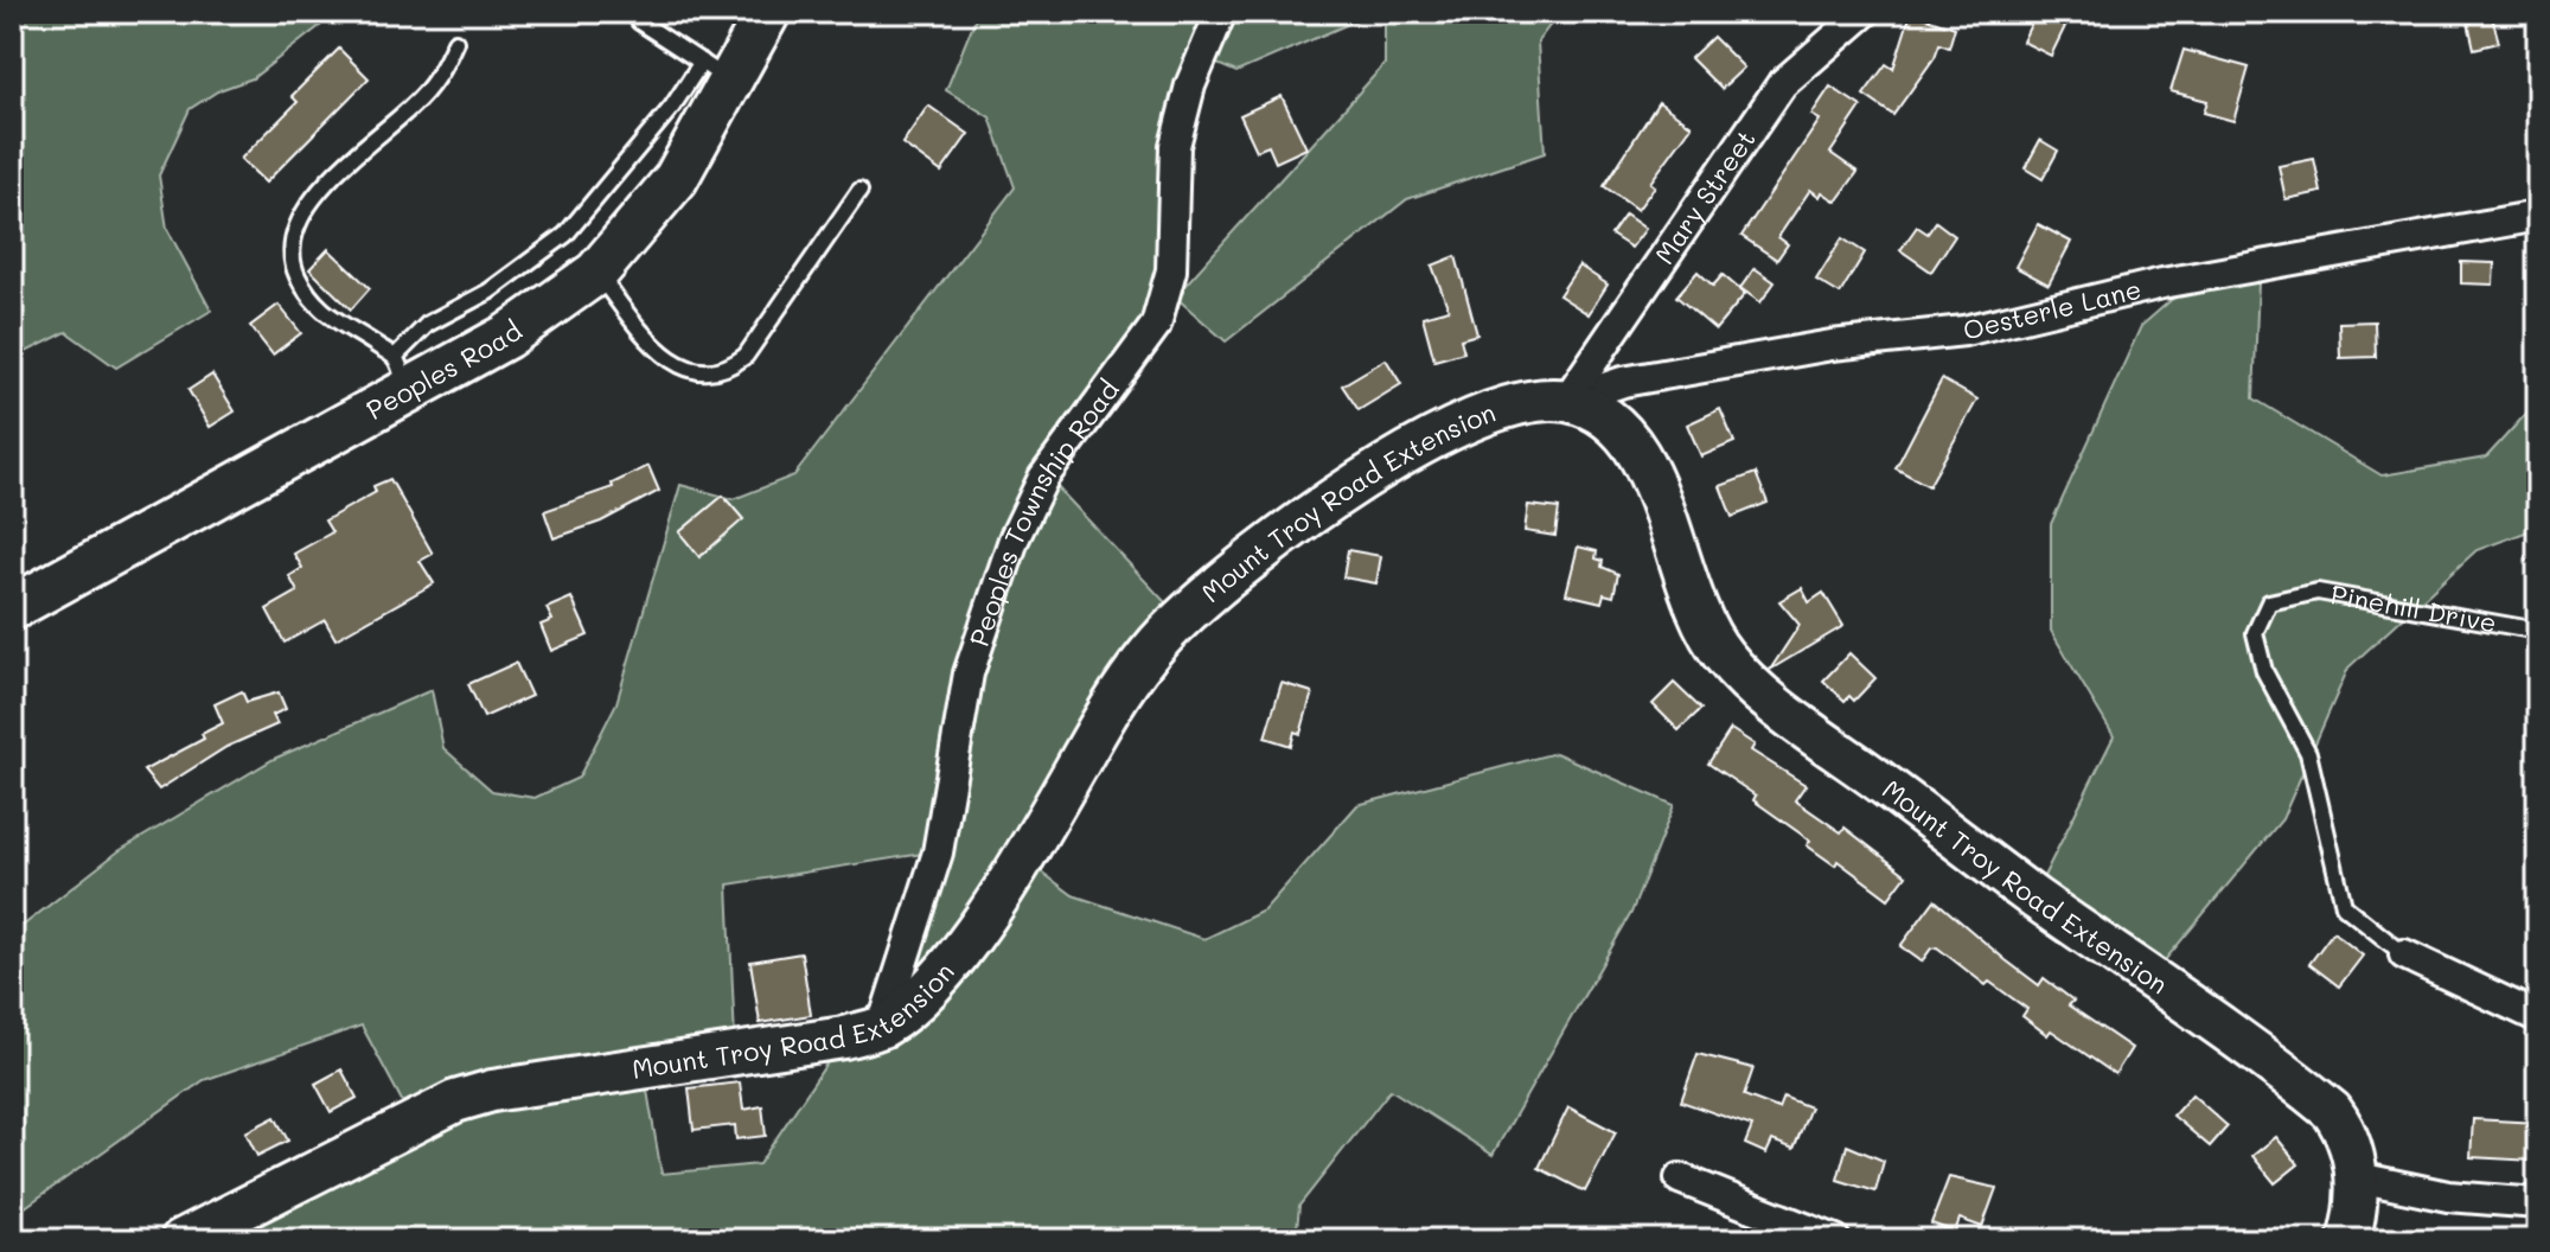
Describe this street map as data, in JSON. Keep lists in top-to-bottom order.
{
  "streets": {
    "main road": ["Peoples Road"],
    "street": [
      "Mary Street",
      "Oesterle Lane",
      "Mount Troy Road Extension",
      "Peoples Township Road",
      "Pinehill Drive"
    ]
  },
  "crossings": [
    ["Mary Street", "Oesterle Lane"],
    ["Mary Street", "Mount Troy Road Extension"],
    ["Oesterle Lane", "Mount Troy Road Extension"],
    ["Mount Troy Road Extension", "Peoples Township Road"]
  ]
}
